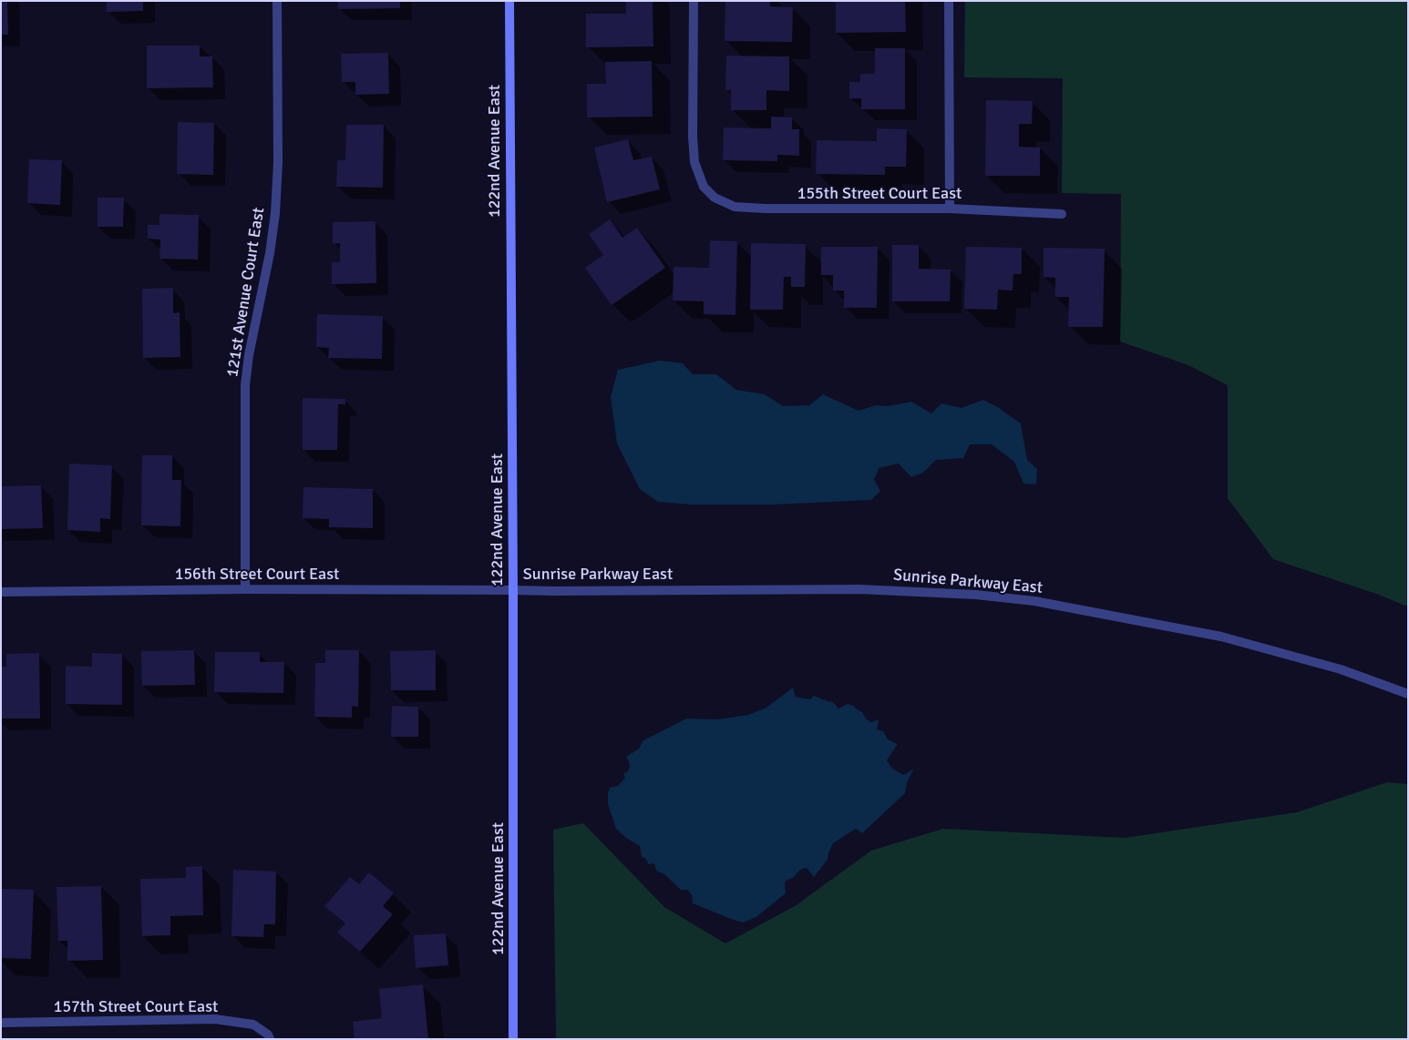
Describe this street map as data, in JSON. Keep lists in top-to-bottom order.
{
  "streets": {
    "main road": ["122nd Avenue East"],
    "street": [
      "155th Street Court East",
      "121st Avenue Court East",
      "156th Street Court East",
      "Sunrise Parkway East",
      "157th Street Court East"
    ]
  },
  "crossings": [
    ["122nd Avenue East", "156th Street Court East"],
    ["122nd Avenue East", "Sunrise Parkway East"],
    ["121st Avenue Court East", "156th Street Court East"],
    ["156th Street Court East", "Sunrise Parkway East"]
  ]
}
